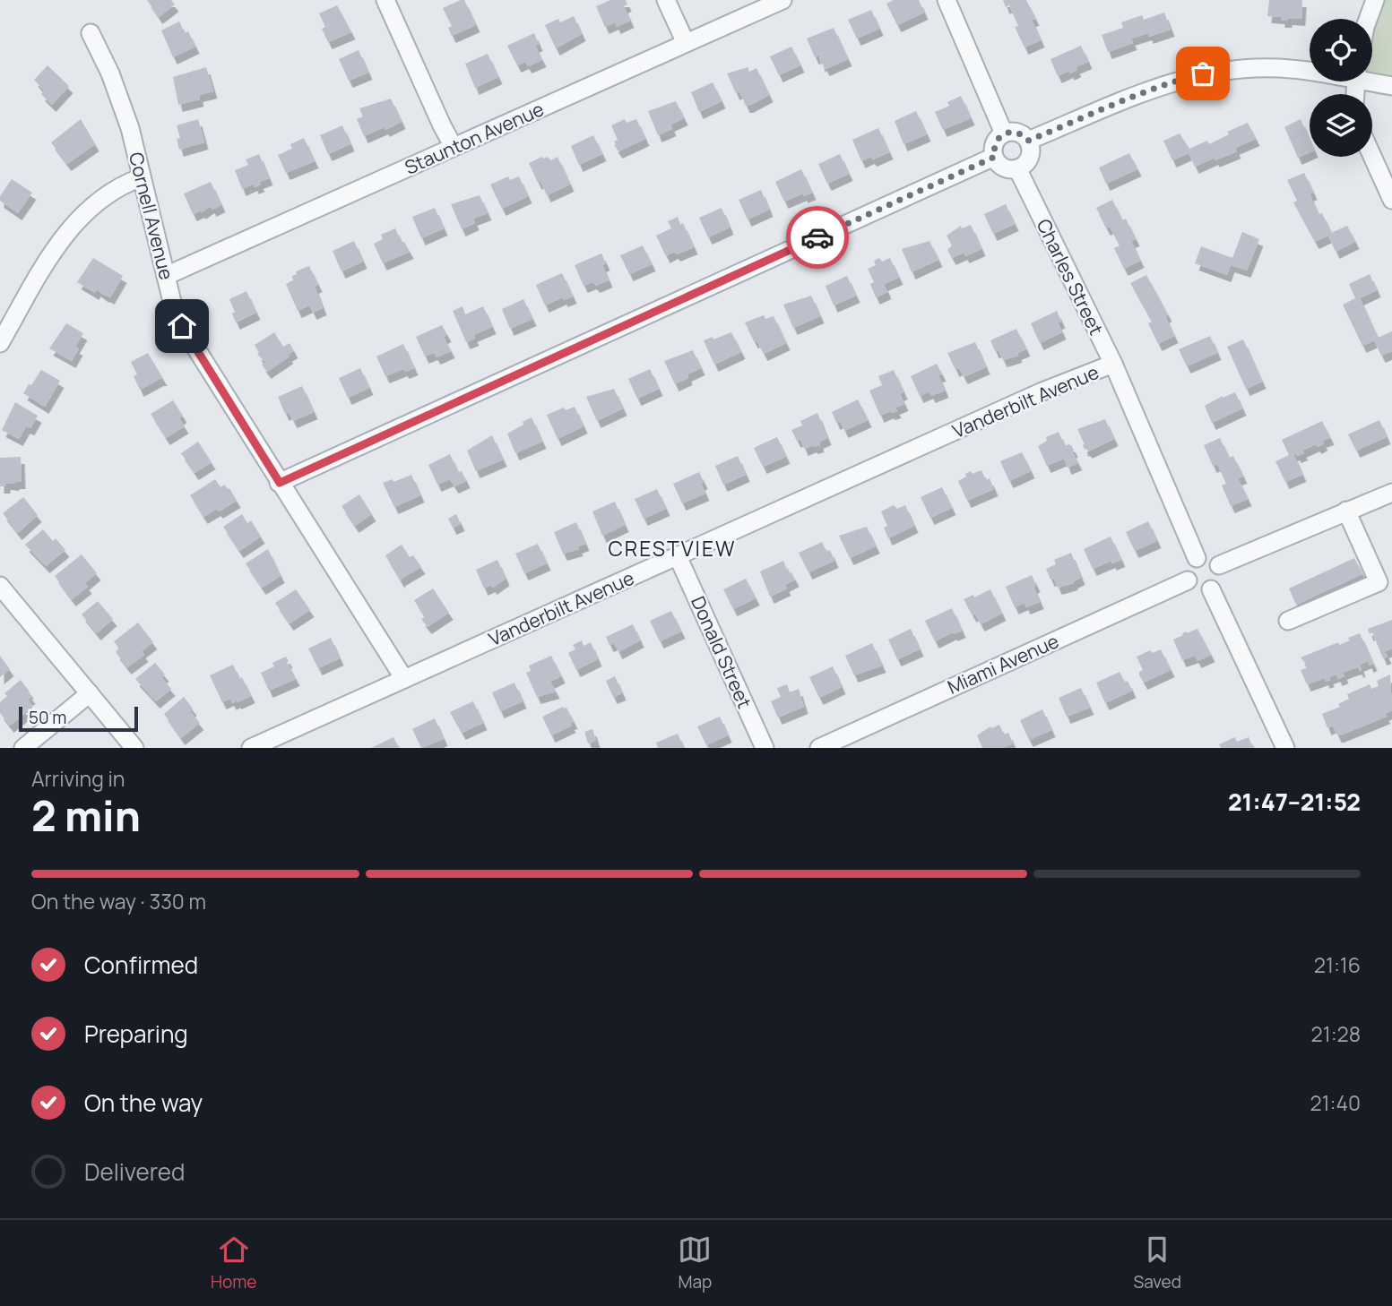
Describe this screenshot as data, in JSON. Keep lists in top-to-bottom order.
{
  "streets": {
    "street": [
      "Staunton Avenue",
      "Cornell Avenue",
      "Charles Street",
      "Vanderbilt Avenue",
      "Donald Street",
      "Miami Avenue"
    ]
  },
  "crossings": [
    ["Staunton Avenue", "Cornell Avenue"],
    ["Cornell Avenue", "Vanderbilt Avenue"],
    ["Charles Street", "Vanderbilt Avenue"],
    ["Charles Street", "Miami Avenue"],
    ["Vanderbilt Avenue", "Donald Street"]
  ],
  "districts": ["CRESTVIEW"],
  "scale_bar": "50 m",
  "page": {
    "scale": "50 m",
    "heading": ["2 min", "Arriving in", "21:47–21:52"],
    "bar": "On the way · 330 m",
    "list": [
      ["Confirmed", "21:16"],
      ["Preparing", "21:28"],
      ["On the way", "21:40"],
      "Delivered"
    ],
    "tabs": ["Home", "Map", "Saved"]
  }
}
